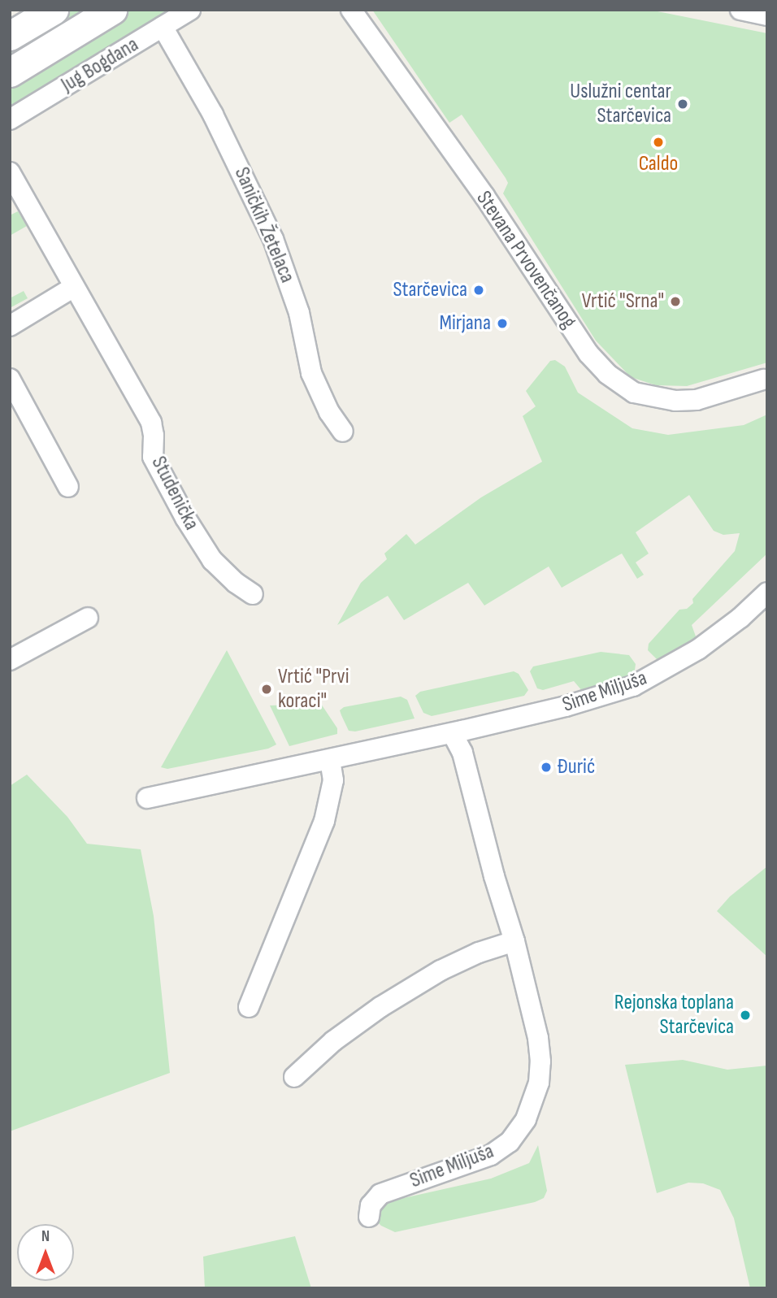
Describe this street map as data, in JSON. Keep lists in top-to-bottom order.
{
  "streets": {
    "street": [
      "Jug Bogdana",
      "Saničkih Žetelaca",
      "Stevana Prvovenčanog",
      "Studenička",
      "Sime Miljuša"
    ]
  },
  "crossings": [
    ["Jug Bogdana", "Saničkih Žetelaca"]
  ],
  "places": [
    "Uslužni centar Starčevica",
    "Caldo",
    "Starčevica",
    "Vrtić \"Srna\"",
    "Mirjana",
    "Vrtić \"Prvi koraci\"",
    "Đurić",
    "Rejonska toplana Starčevica"
  ],
  "north": "top"
}
